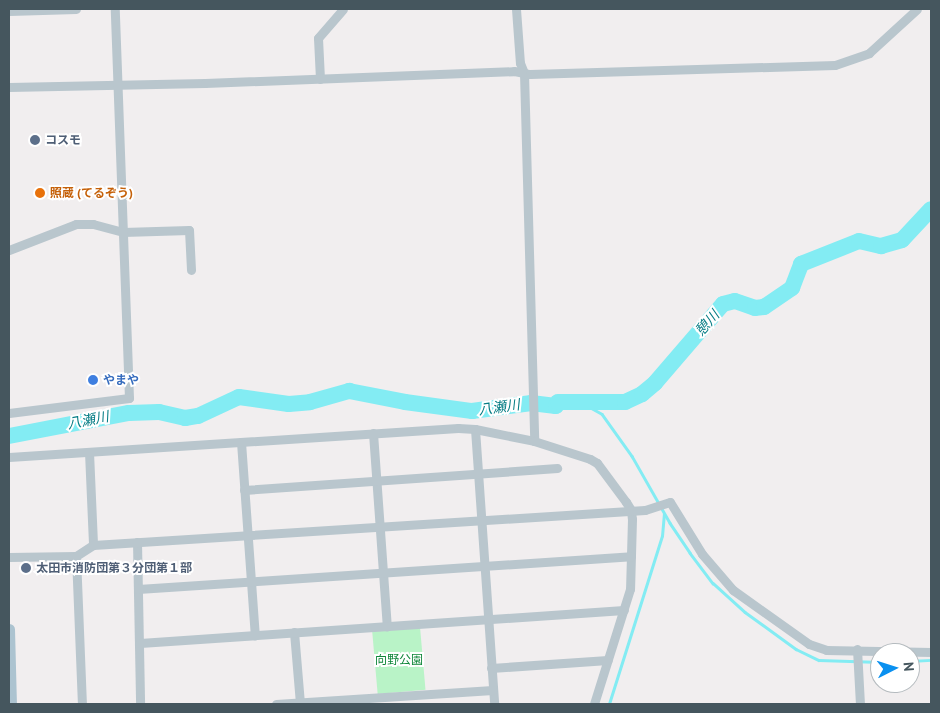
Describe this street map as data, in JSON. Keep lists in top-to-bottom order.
{
  "water": ["憩川", "八瀬川"],
  "parks": ["向野公園"],
  "places": [
    "コスモ",
    "照蔵 (てるぞう)",
    "やまや",
    "太田市消防団第３分団第１部"
  ],
  "north": "right"
}
